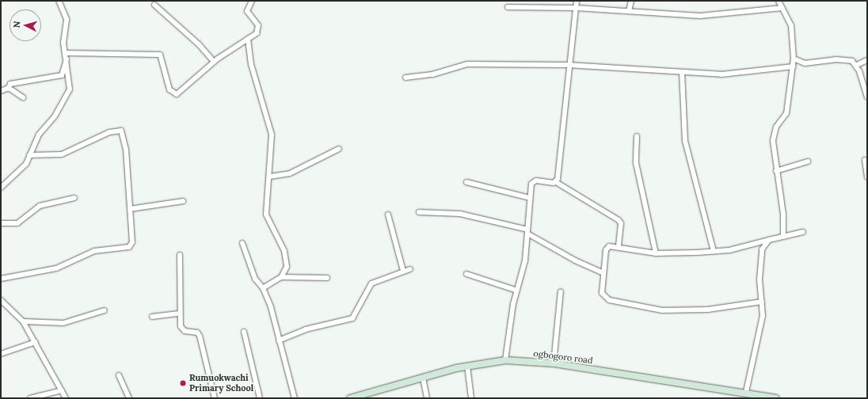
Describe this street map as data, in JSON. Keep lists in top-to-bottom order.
{
  "streets": {
    "street": ["ogbogoro road"]
  },
  "places": ["Rumuokwachi Primary School"],
  "north": "left"
}
